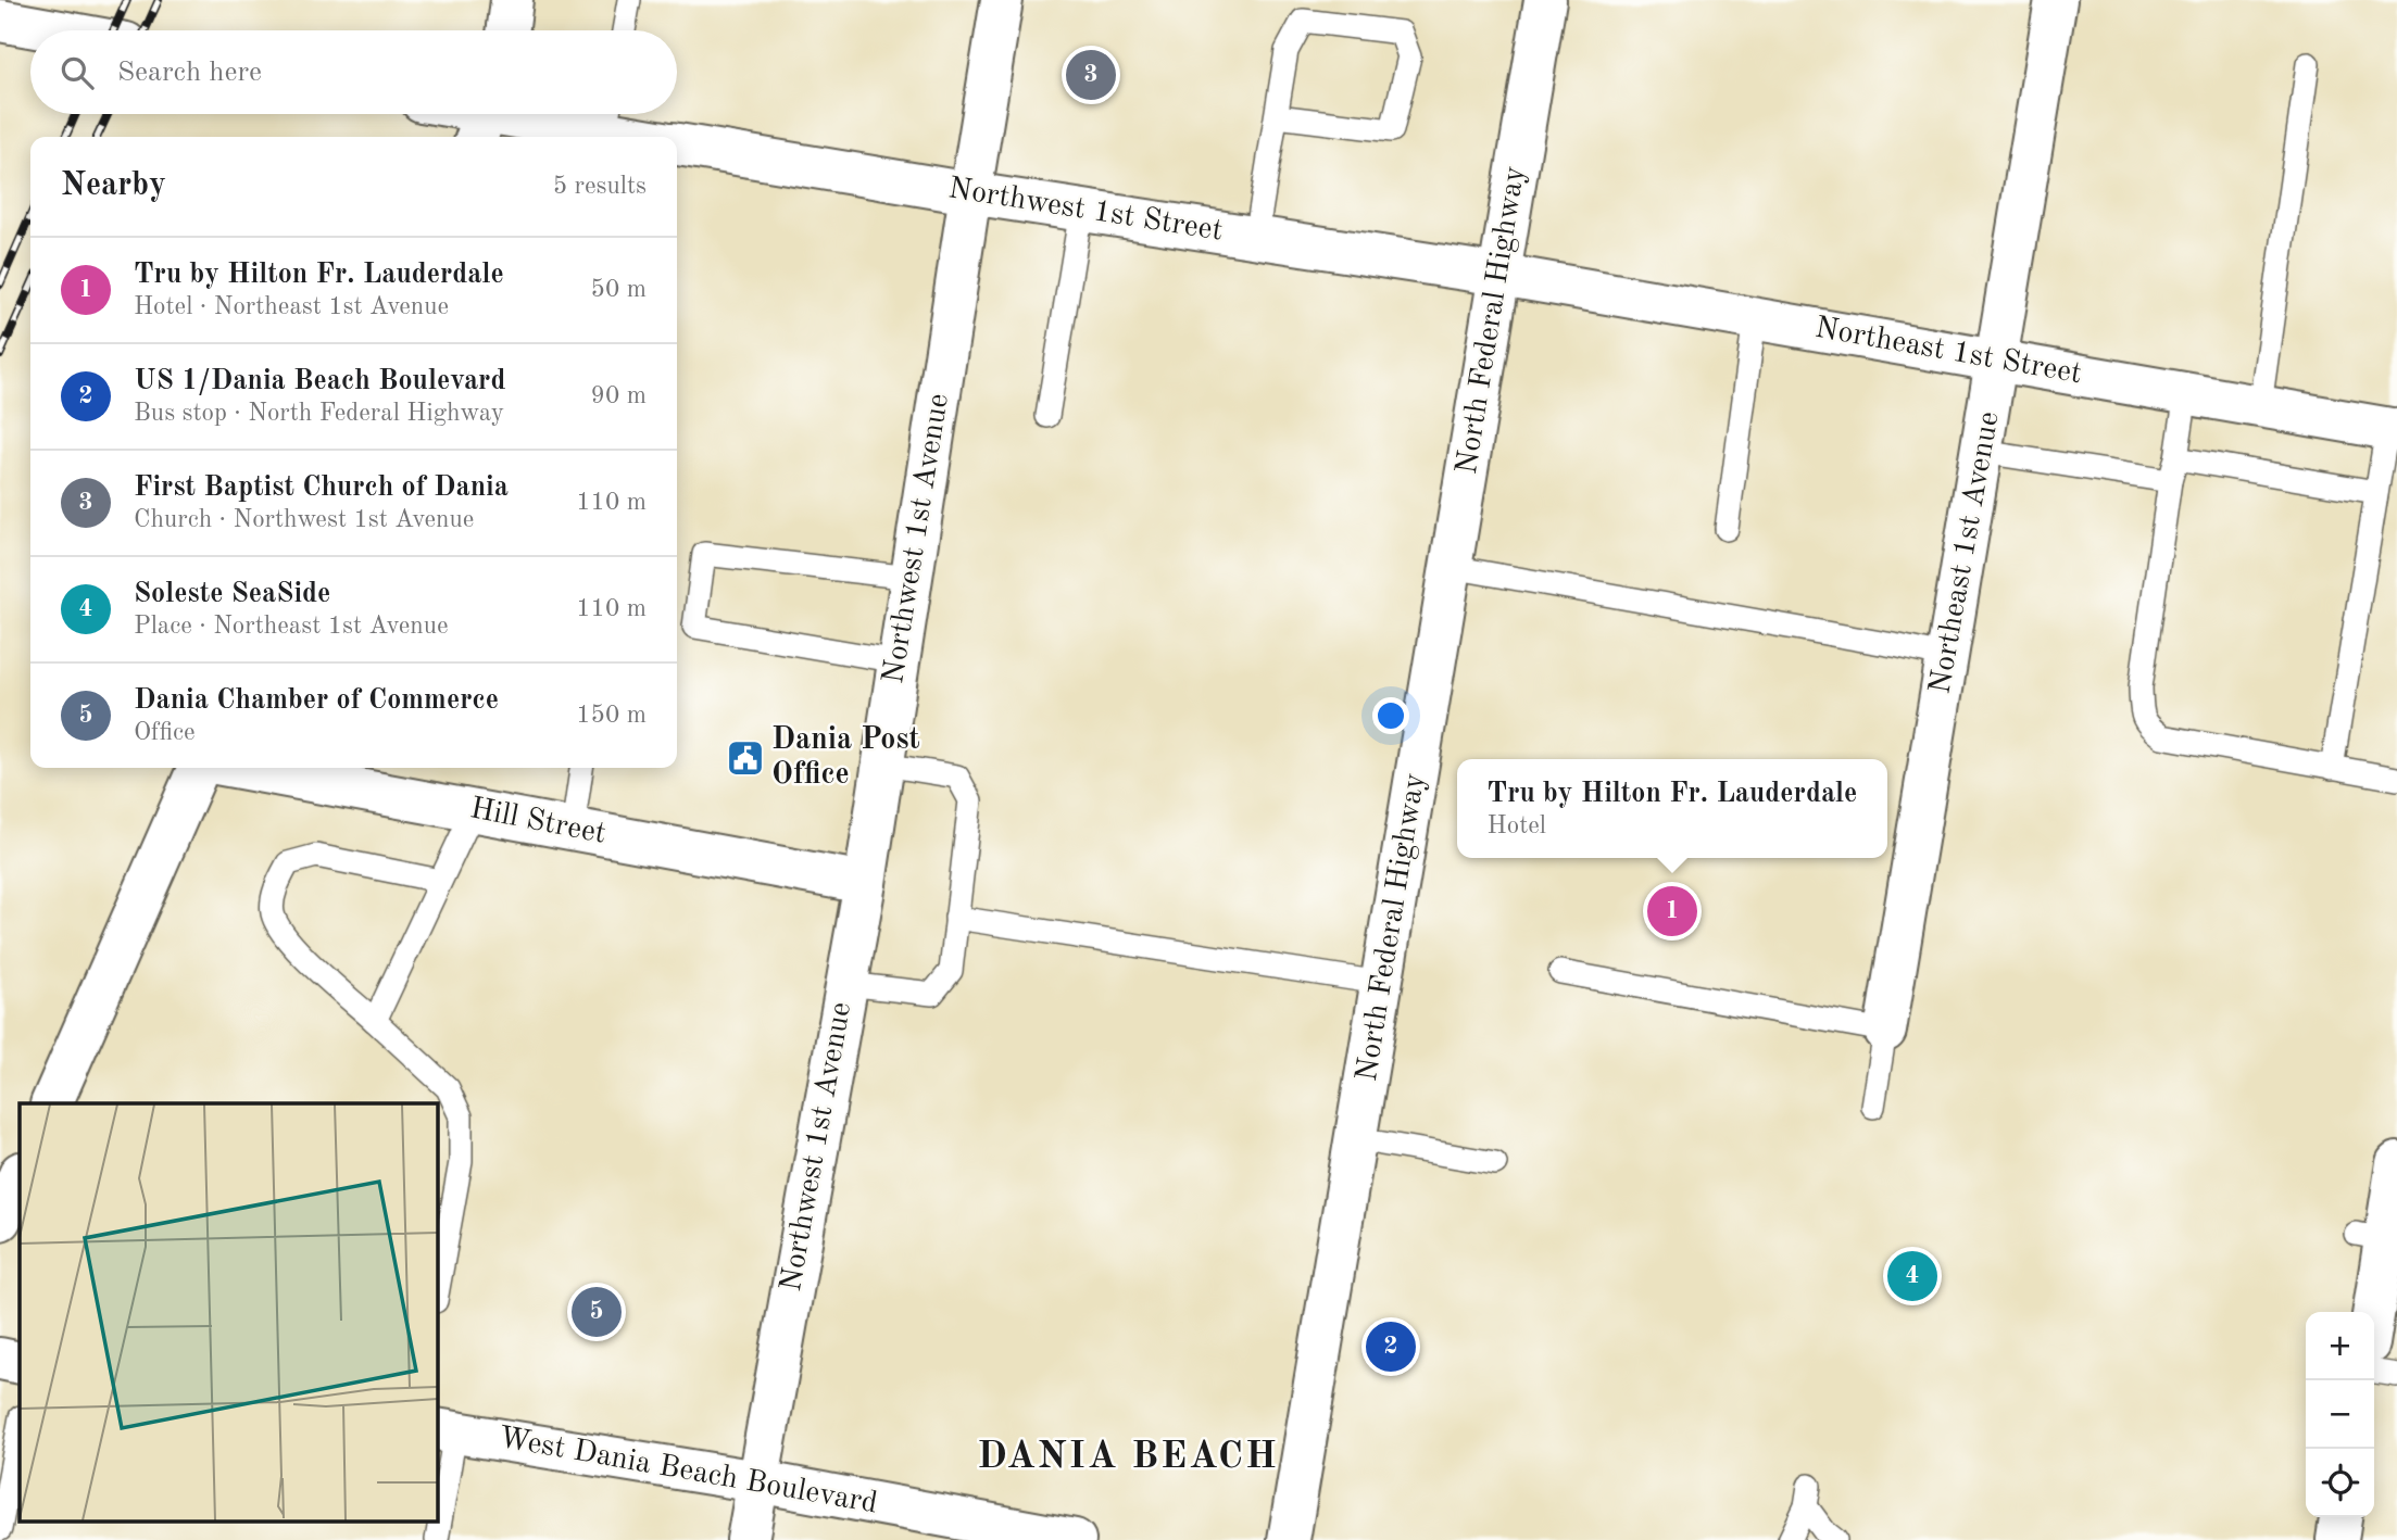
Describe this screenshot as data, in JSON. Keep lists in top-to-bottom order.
{
  "streets": {
    "street": [
      "Northwest 1st Street",
      "North Federal Highway",
      "Northeast 1st Street",
      "Northwest 1st Avenue",
      "Northeast 1st Avenue",
      "Hill Street",
      "West Dania Beach Boulevard"
    ]
  },
  "crossings": [
    ["Northwest 1st Street", "North Federal Highway"],
    ["Northwest 1st Street", "Northeast 1st Street"],
    ["Northwest 1st Street", "Northwest 1st Avenue"],
    ["North Federal Highway", "Northeast 1st Street"],
    ["Northeast 1st Street", "Northeast 1st Avenue"],
    ["Northwest 1st Avenue", "Hill Street"],
    ["Northwest 1st Avenue", "West Dania Beach Boulevard"]
  ],
  "districts": ["DANIA BEACH"],
  "places": {
    "public building": ["Dania Post Office"]
  },
  "page": {
    "search": "Search here",
    "pins": [
      "3",
      "1",
      "4",
      "5",
      "2"
    ],
    "heading": ["Nearby", "5 results"],
    "list": [
      {
        "mark": "1",
        "name": "Tru by Hilton Fr. Lauderdale",
        "note": "Hotel · Northeast 1st Avenue",
        "value": "50 m"
      },
      {
        "mark": "2",
        "name": "US 1/Dania Beach Boulevard",
        "note": "Bus stop · North Federal Highway",
        "value": "90 m"
      },
      {
        "mark": "3",
        "name": "First Baptist Church of Dania",
        "note": "Church · Northwest 1st Avenue",
        "value": "110 m"
      },
      {
        "mark": "4",
        "name": "Soleste SeaSide",
        "note": "Place · Northeast 1st Avenue",
        "value": "110 m"
      },
      {
        "mark": "5",
        "name": "Dania Chamber of Commerce",
        "note": "Office",
        "value": "150 m"
      }
    ],
    "popup": ["Tru by Hilton Fr. Lauderdale", "Hotel"],
    "map_buttons": ["+", "−"]
  }
}
